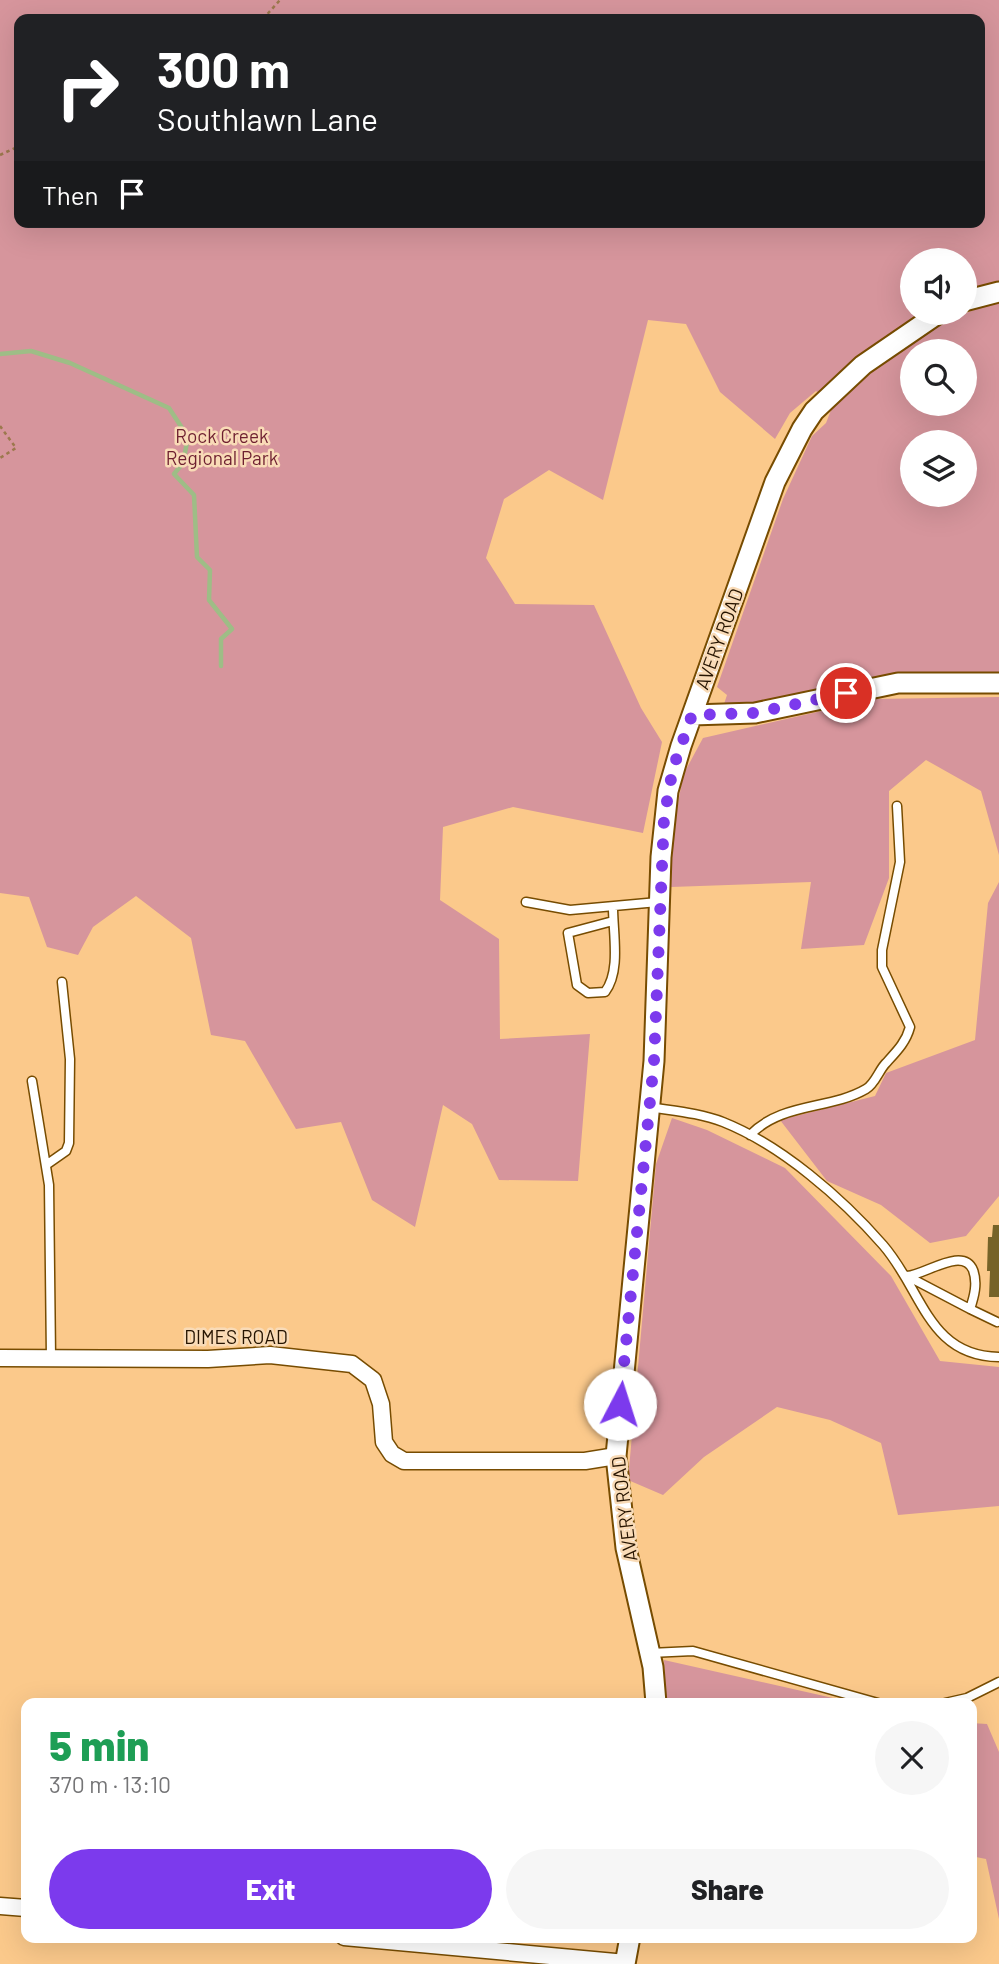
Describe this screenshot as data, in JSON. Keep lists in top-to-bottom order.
{
  "streets": {
    "street": ["AVERY ROAD", "DIMES ROAD"]
  },
  "crossings": [
    ["AVERY ROAD", "DIMES ROAD"]
  ],
  "parks": ["Rock Creek Regional Park"],
  "page": {
    "turn": ["300 m", "Southlawn Lane"],
    "then": "Then",
    "heading": ["5 min", "370 m · 13:10"],
    "buttons": ["Exit", "Share"]
  }
}
